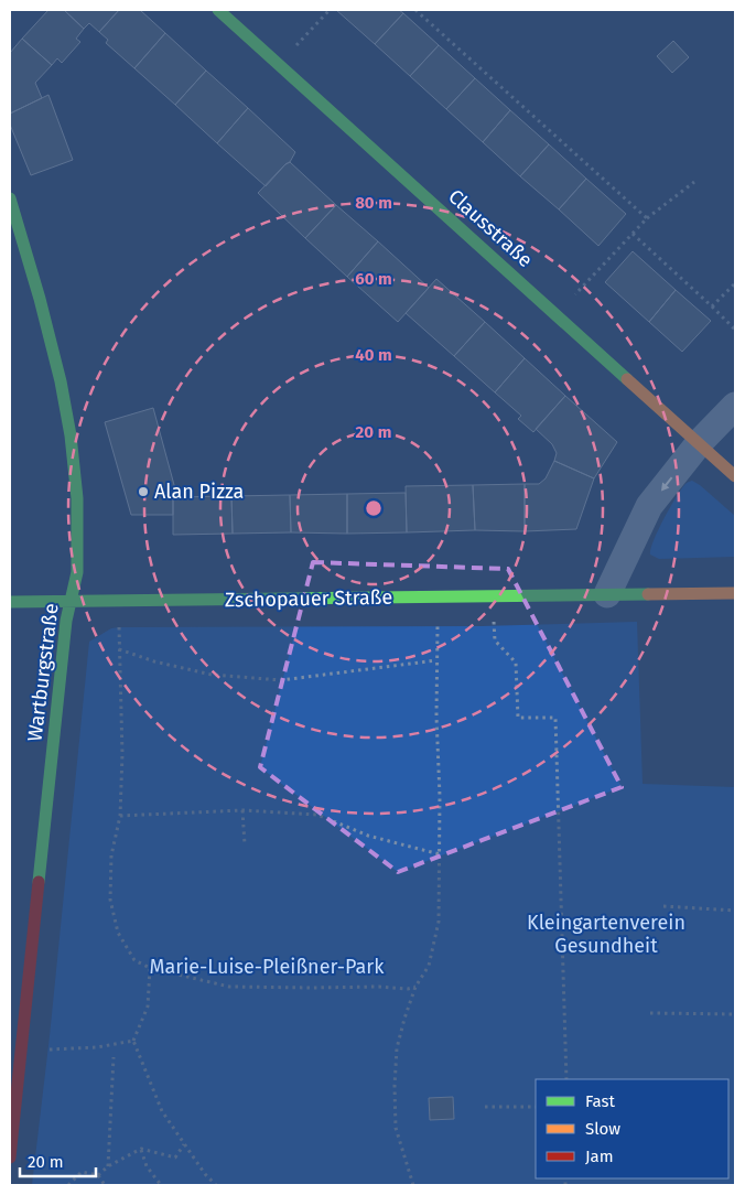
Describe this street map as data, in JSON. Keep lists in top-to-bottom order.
{
  "streets": {
    "main road": ["Clausstraße", "Zschopauer Straße", "Wartburgstraße"]
  },
  "crossings": [
    ["Zschopauer Straße", "Wartburgstraße"]
  ],
  "parks": ["Kleingartenverein Gesundheit", "Marie-Luise-Pleißner-Park"],
  "places": ["Alan Pizza"],
  "legend": ["Fast", "Slow", "Jam"],
  "scale_bar": "20 m",
  "rings": [
    "80 m",
    "60 m",
    "40 m",
    "20 m"
  ]
}
